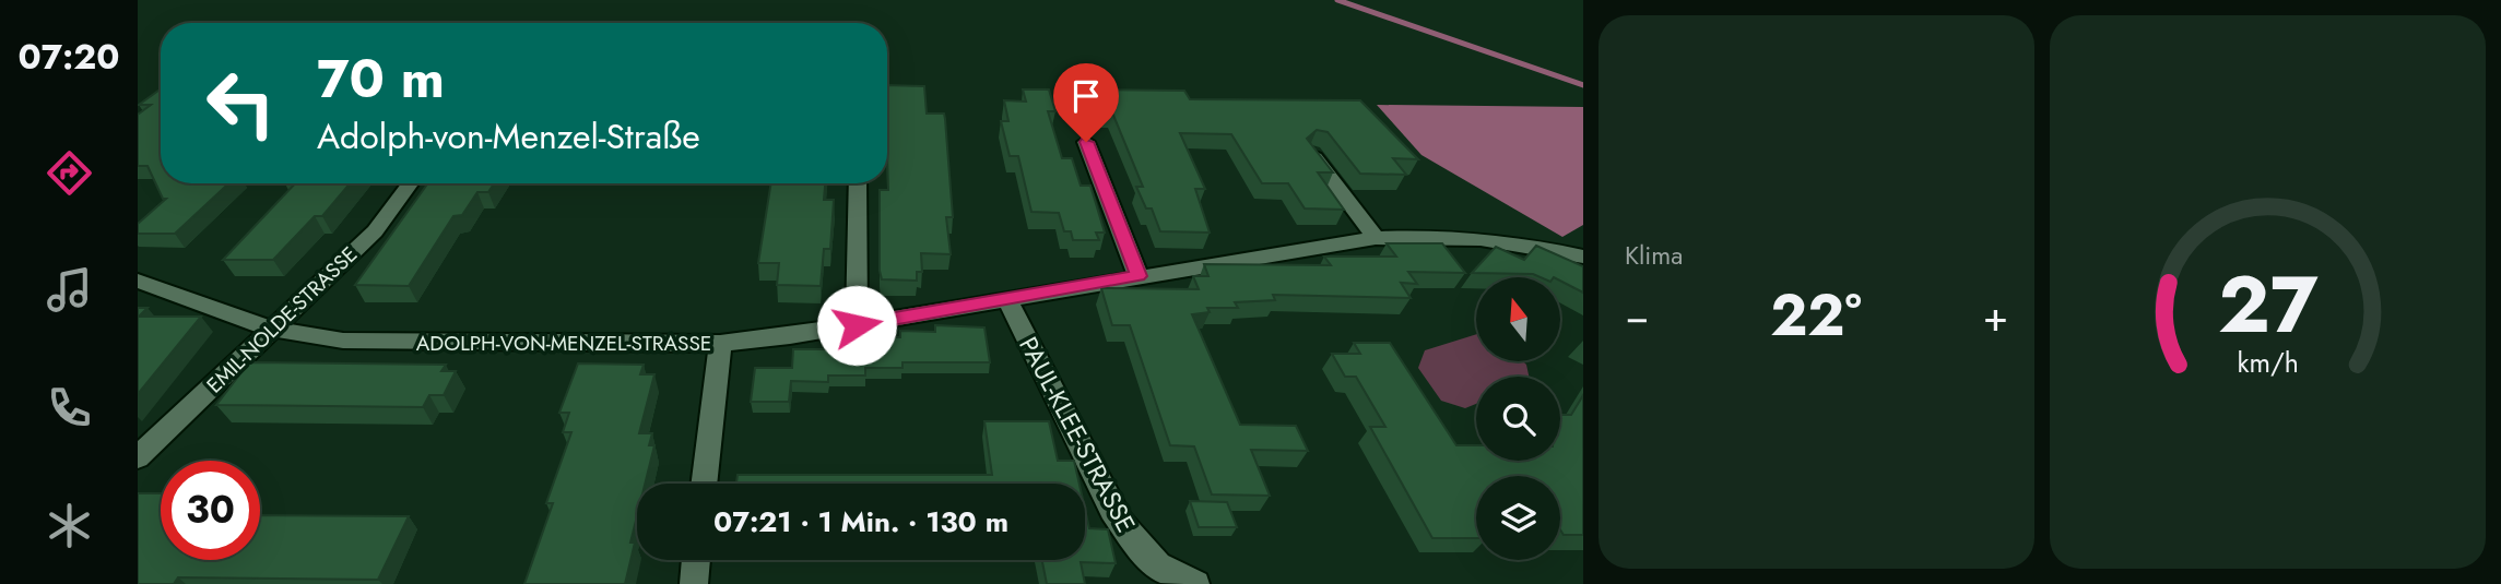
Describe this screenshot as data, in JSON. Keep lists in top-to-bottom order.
{
  "streets": {
    "street": ["EMIL-NOLDE-STRASSE", "ADOLPH-VON-MENZEL-STRASSE", "PAUL-KLEE-STRASSE"]
  },
  "crossings": [
    ["EMIL-NOLDE-STRASSE", "ADOLPH-VON-MENZEL-STRASSE"],
    ["ADOLPH-VON-MENZEL-STRASSE", "PAUL-KLEE-STRASSE"]
  ],
  "north": "top",
  "page": {
    "tabs": "07:20",
    "tile": "Klima",
    "turn": ["70 m", "Adolph-von-Menzel-Straße"],
    "heat": ["−", "22°", "+"],
    "limit": "30",
    "trip": "07:21 · 1 Min. · 130 m",
    "gauge": ["27", "km/h"]
  }
}
